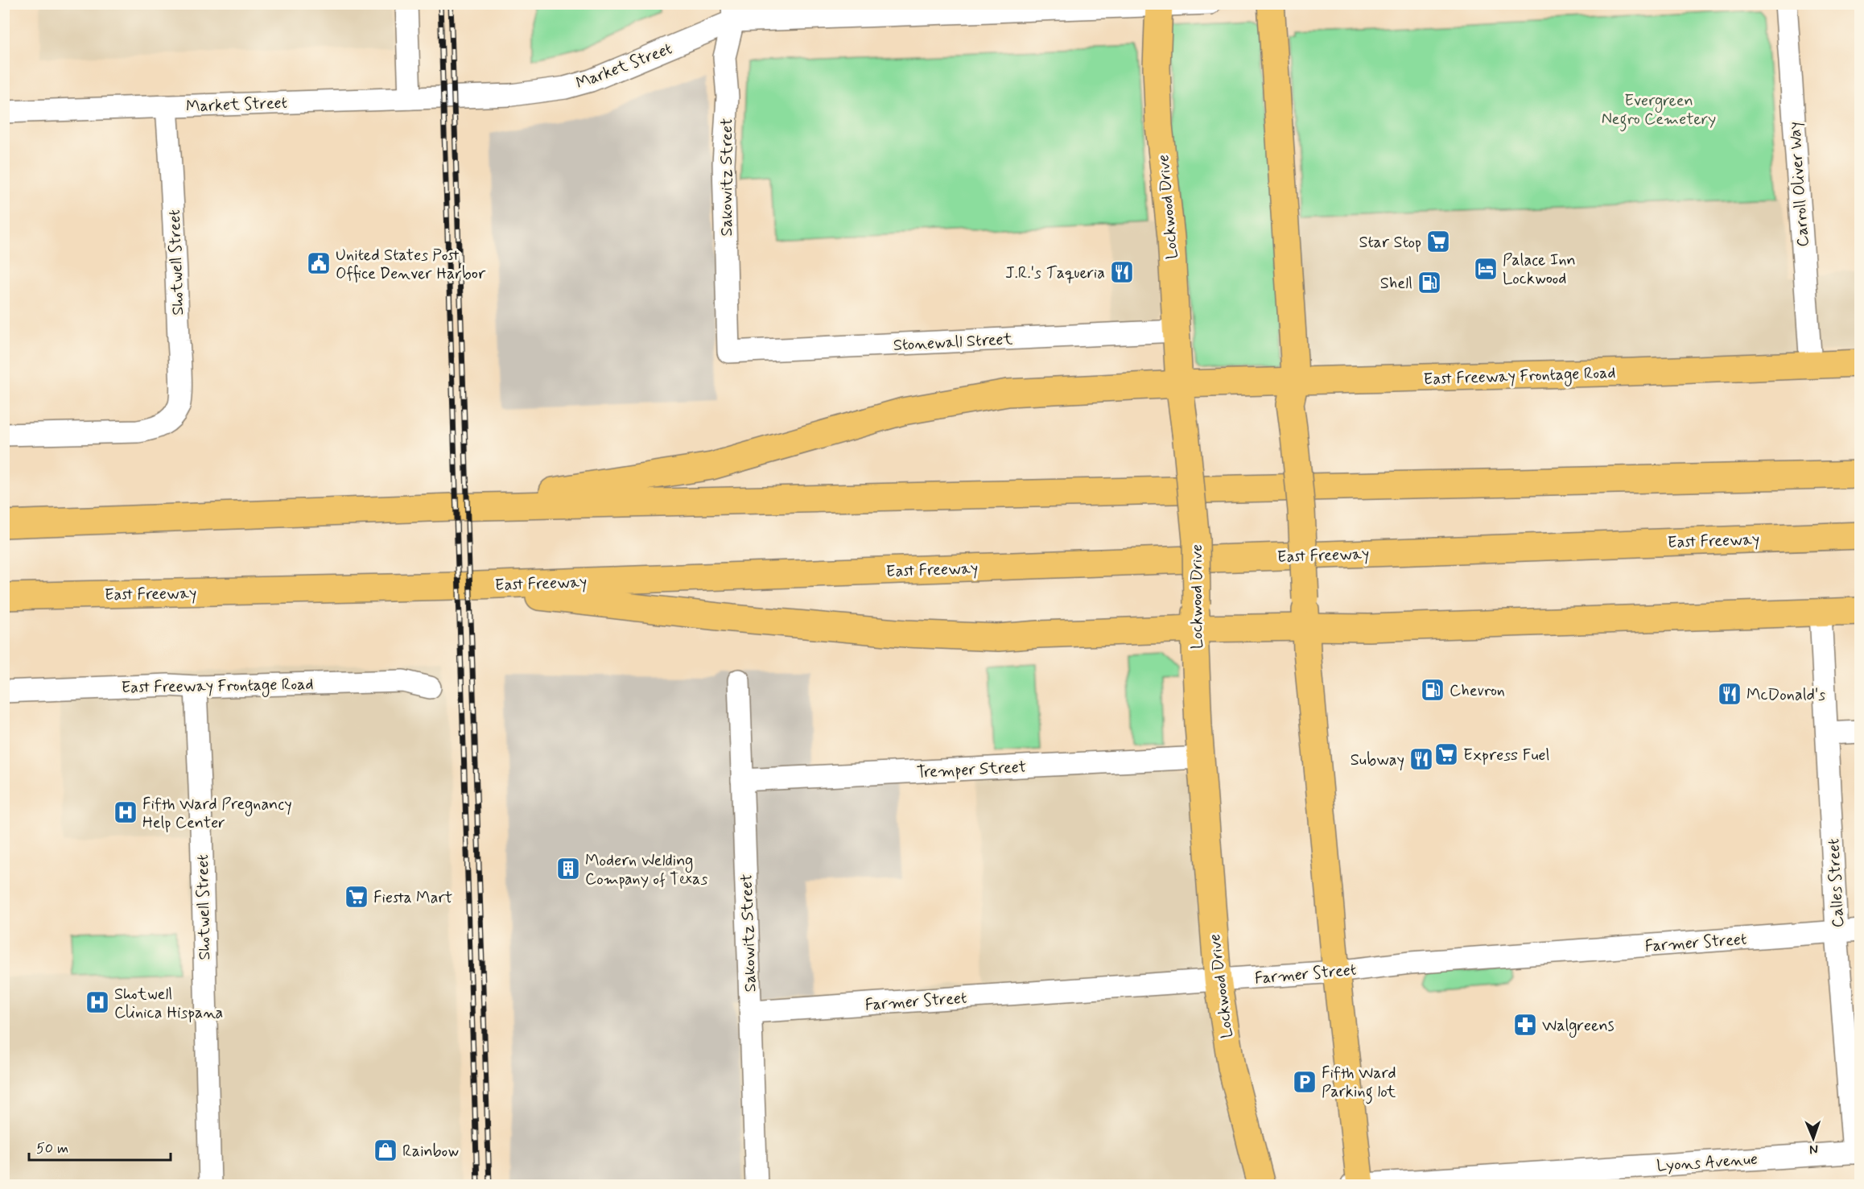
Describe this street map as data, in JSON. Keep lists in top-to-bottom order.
{
  "streets": {
    "main road": ["Lockwood Drive", "East Freeway Frontage Road", "East Freeway"],
    "street": [
      "Market Street",
      "Sakowitz Street",
      "Carroll Oliver Way",
      "Shotwell Street",
      "Stonewall Street",
      "Tremper Street",
      "Calles Street",
      "Farmer Street",
      "Lyons Avenue"
    ]
  },
  "crossings": [
    ["Market Street", "Sakowitz Street"],
    ["Market Street", "Lockwood Drive"],
    ["Market Street", "Shotwell Street"],
    ["Sakowitz Street", "Stonewall Street"],
    ["Sakowitz Street", "Tremper Street"],
    ["Sakowitz Street", "Farmer Street"],
    ["Carroll Oliver Way", "East Freeway Frontage Road"],
    ["Lockwood Drive", "Stonewall Street"],
    ["Lockwood Drive", "East Freeway Frontage Road"],
    ["Lockwood Drive", "Tremper Street"],
    ["Lockwood Drive", "Farmer Street"],
    ["Shotwell Street", "East Freeway Frontage Road"],
    ["Calles Street", "Farmer Street"],
    ["Calles Street", "Lyons Avenue"]
  ],
  "parks": ["Evergreen Negro Cemetery"],
  "places": {
    "supermarket": ["Star Stop", "Express Fuel", "Fiesta Mart"],
    "public building": ["United States Post Office Denver Harbor"],
    "hotel": ["Palace Inn Lockwood"],
    "restaurant": ["J.R.'s Taqueria", "McDonald's", "Subway"],
    "fuel station": ["Shell", "Chevron"],
    "hospital": ["Fifth Ward Pregnancy Help Center", "Shotwell Clinica Hispana"],
    "building": ["Modern Welding Company of Texas"],
    "pharmacy": ["Walgreens"],
    "parking": ["Fifth Ward Parking lot"],
    "shop": ["Rainbow"]
  },
  "scale_bar": "50 m",
  "north": "bottom"
}
